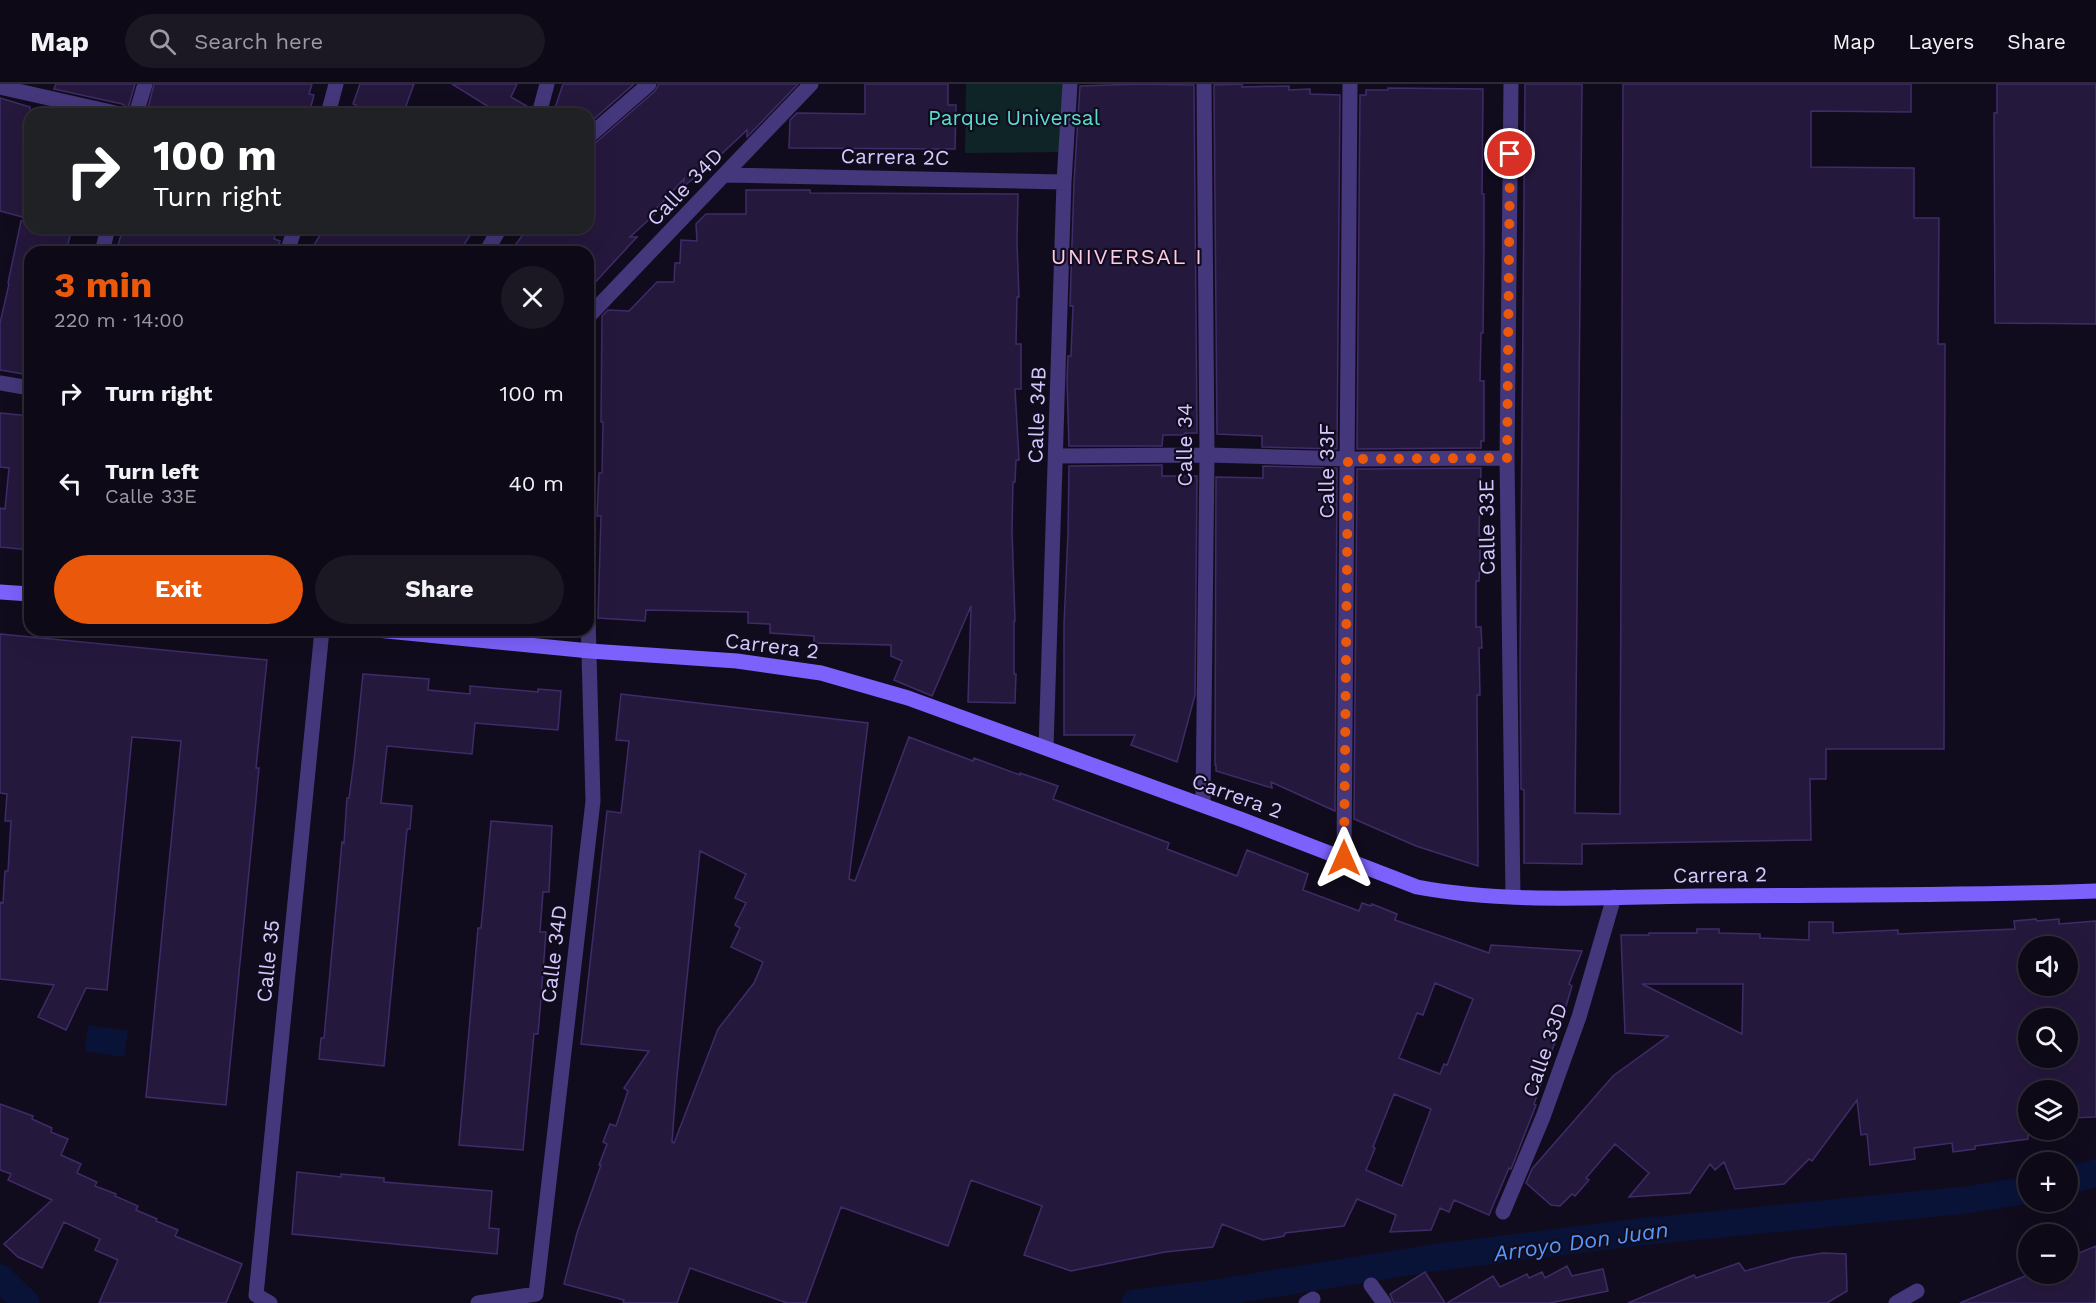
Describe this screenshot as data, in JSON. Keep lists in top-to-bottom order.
{
  "streets": {
    "street": [
      "Carrera 2C",
      "Calle 34D",
      "Calle 34B",
      "Calle 34",
      "Calle 33F",
      "Calle 33E",
      "Carrera 2",
      "Calle 35",
      "Calle 33D"
    ]
  },
  "crossings": [
    ["Carrera 2C", "Calle 34D"],
    ["Carrera 2C", "Calle 34B"],
    ["Calle 34D", "Carrera 2"],
    ["Calle 34B", "Carrera 2"],
    ["Calle 34", "Carrera 2"],
    ["Calle 33F", "Carrera 2"],
    ["Calle 33E", "Carrera 2"],
    ["Carrera 2", "Calle 33D"]
  ],
  "districts": ["UNIVERSAL I"],
  "water": ["Arroyo Don Juan"],
  "parks": ["Parque Universal"],
  "page": {
    "header": "Map",
    "search": "Search here",
    "nav": ["Map", "Layers", "Share"],
    "turn": ["100 m", "Turn right"],
    "heading": ["3 min", "220 m · 14:00"],
    "list": [
      {
        "name": "Turn right",
        "value": "100 m"
      },
      {
        "name": "Turn left",
        "note": "Calle 33E",
        "value": "40 m"
      }
    ],
    "buttons": ["Exit", "Share"],
    "map_buttons": ["+", "−"]
  }
}
